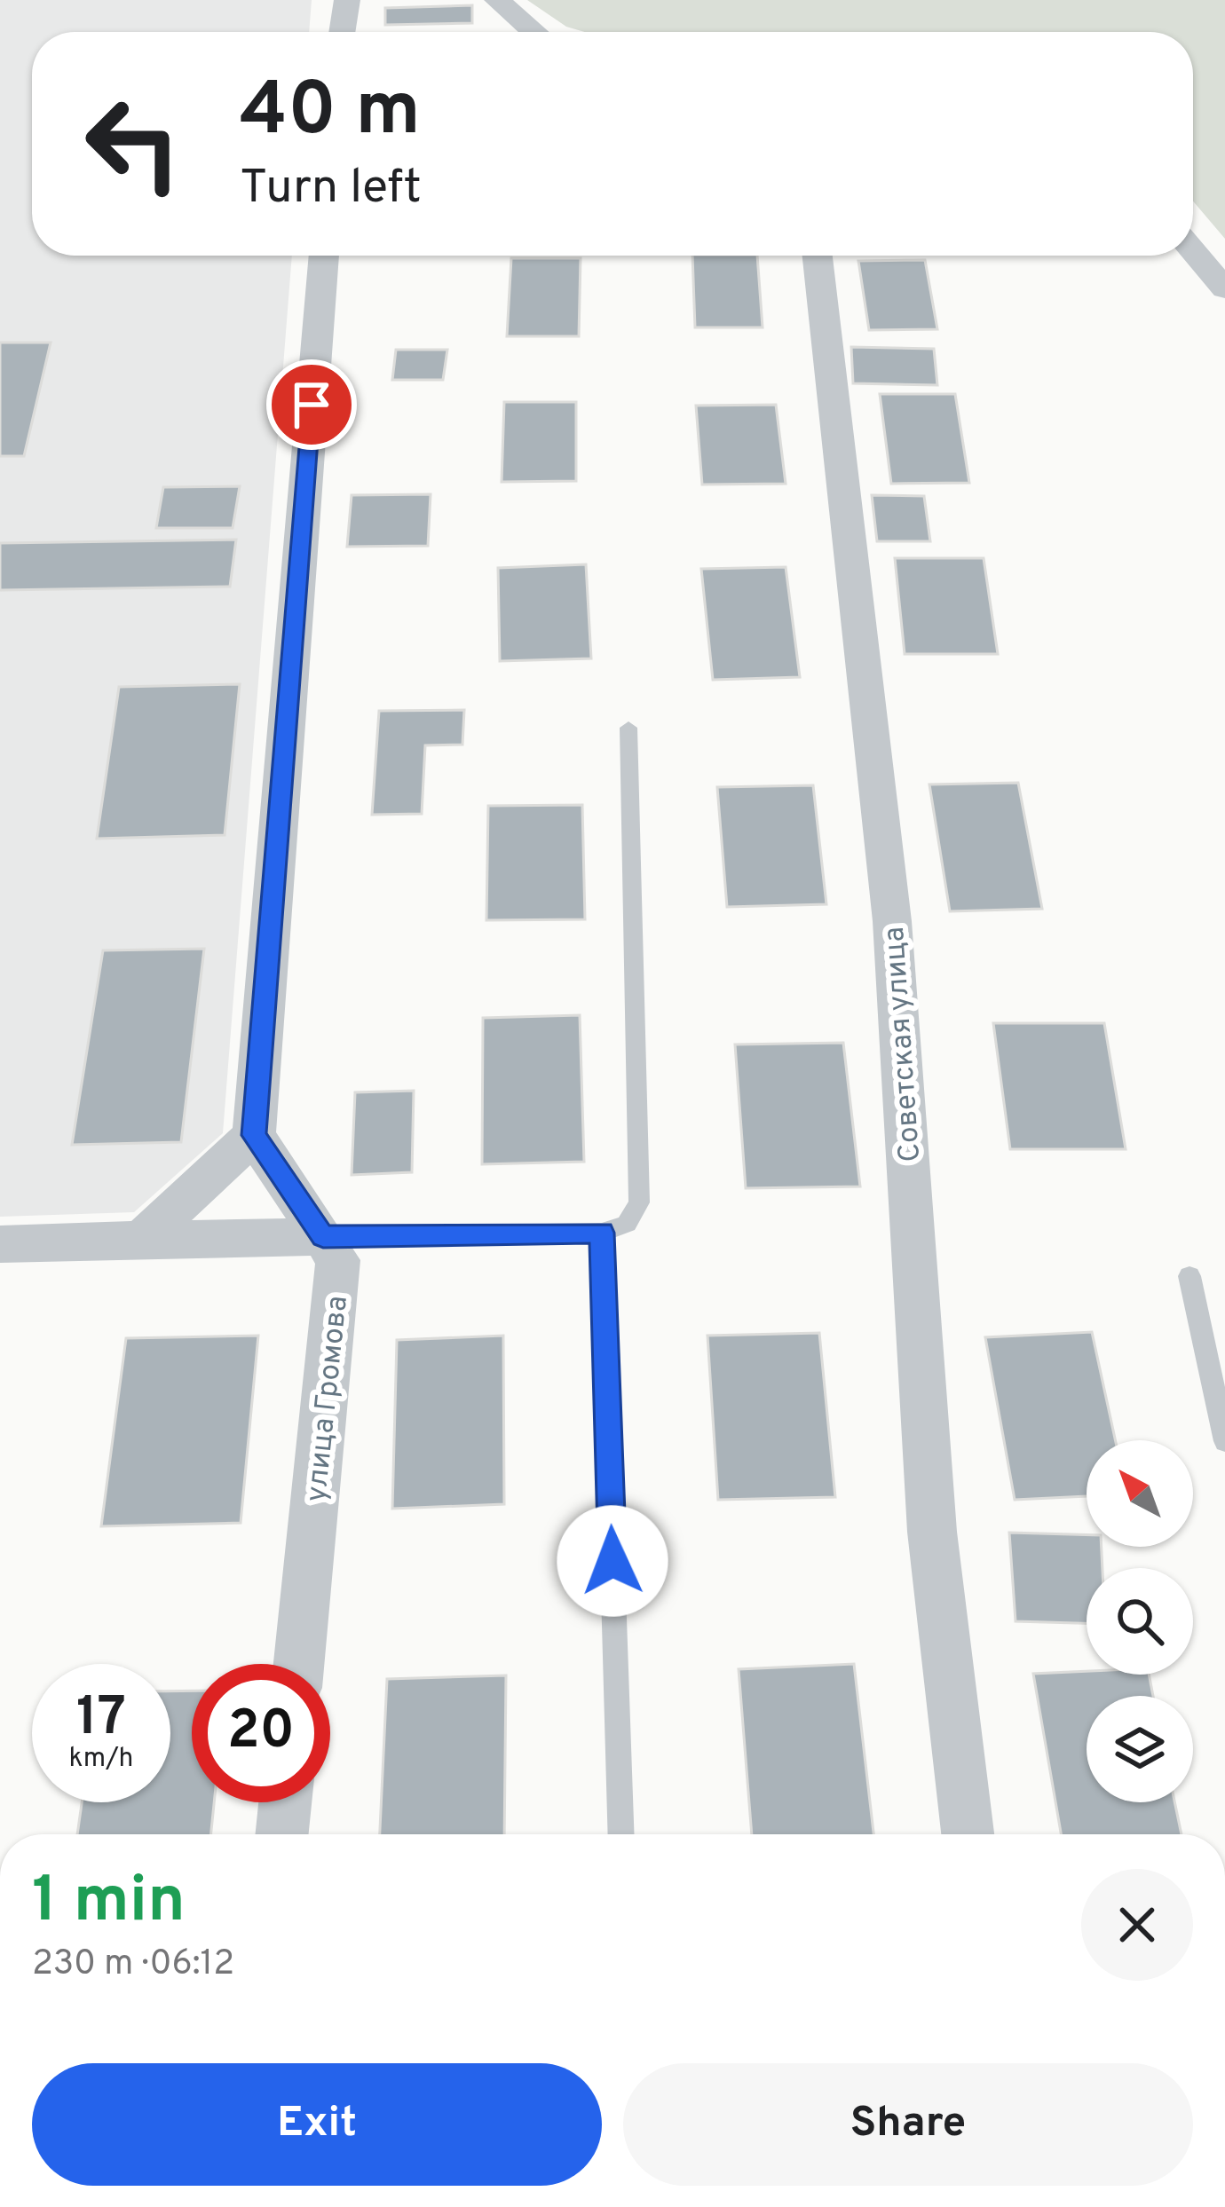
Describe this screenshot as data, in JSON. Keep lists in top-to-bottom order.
{
  "streets": {
    "street": ["Советская улица", "улица Громова"]
  },
  "north": "top left",
  "page": {
    "turn": ["40 m", "Turn left"],
    "speed": "17 km/h",
    "limit": "20",
    "heading": ["1 min", "230 m · 06:12"],
    "buttons": ["Exit", "Share"]
  }
}
